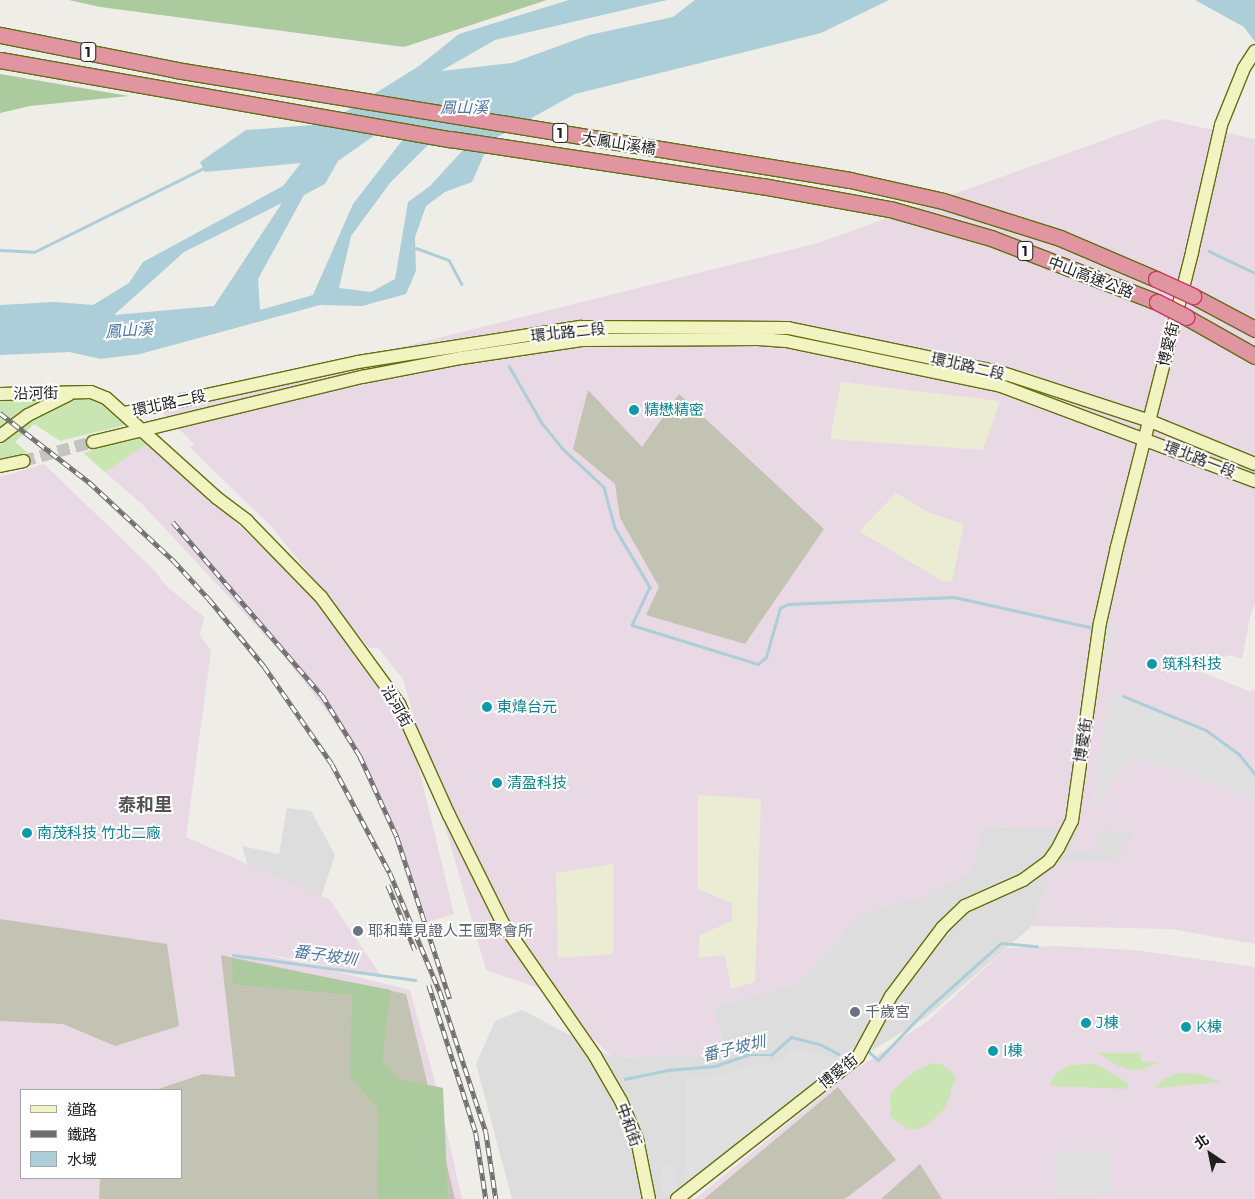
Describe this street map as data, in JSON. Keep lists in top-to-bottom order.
{
  "streets": {
    "highway": ["1", "大鳳山溪橋", "中山高速公路"],
    "street": [
      "環北路二段",
      "博愛街",
      "沿河街",
      "環北路一段",
      "中和街"
    ]
  },
  "crossings": [
    ["大鳳山溪橋", "中山高速公路"],
    ["環北路二段", "博愛街"],
    ["環北路二段", "沿河街"],
    ["環北路二段", "環北路一段"],
    ["博愛街", "環北路一段"],
    ["沿河街", "中和街"]
  ],
  "districts": ["泰和里"],
  "water": ["鳳山溪", "番子坡圳"],
  "places": [
    "精懋精密",
    "筑科科技",
    "東煒台元",
    "清盈科技",
    "南茂科技 竹北二廠",
    "耶和華見證人王國聚會所",
    "千歲宮",
    "J棟",
    "K棟",
    "I棟"
  ],
  "legend": ["道路", "鐵路", "水域"],
  "north": "top left"
}
